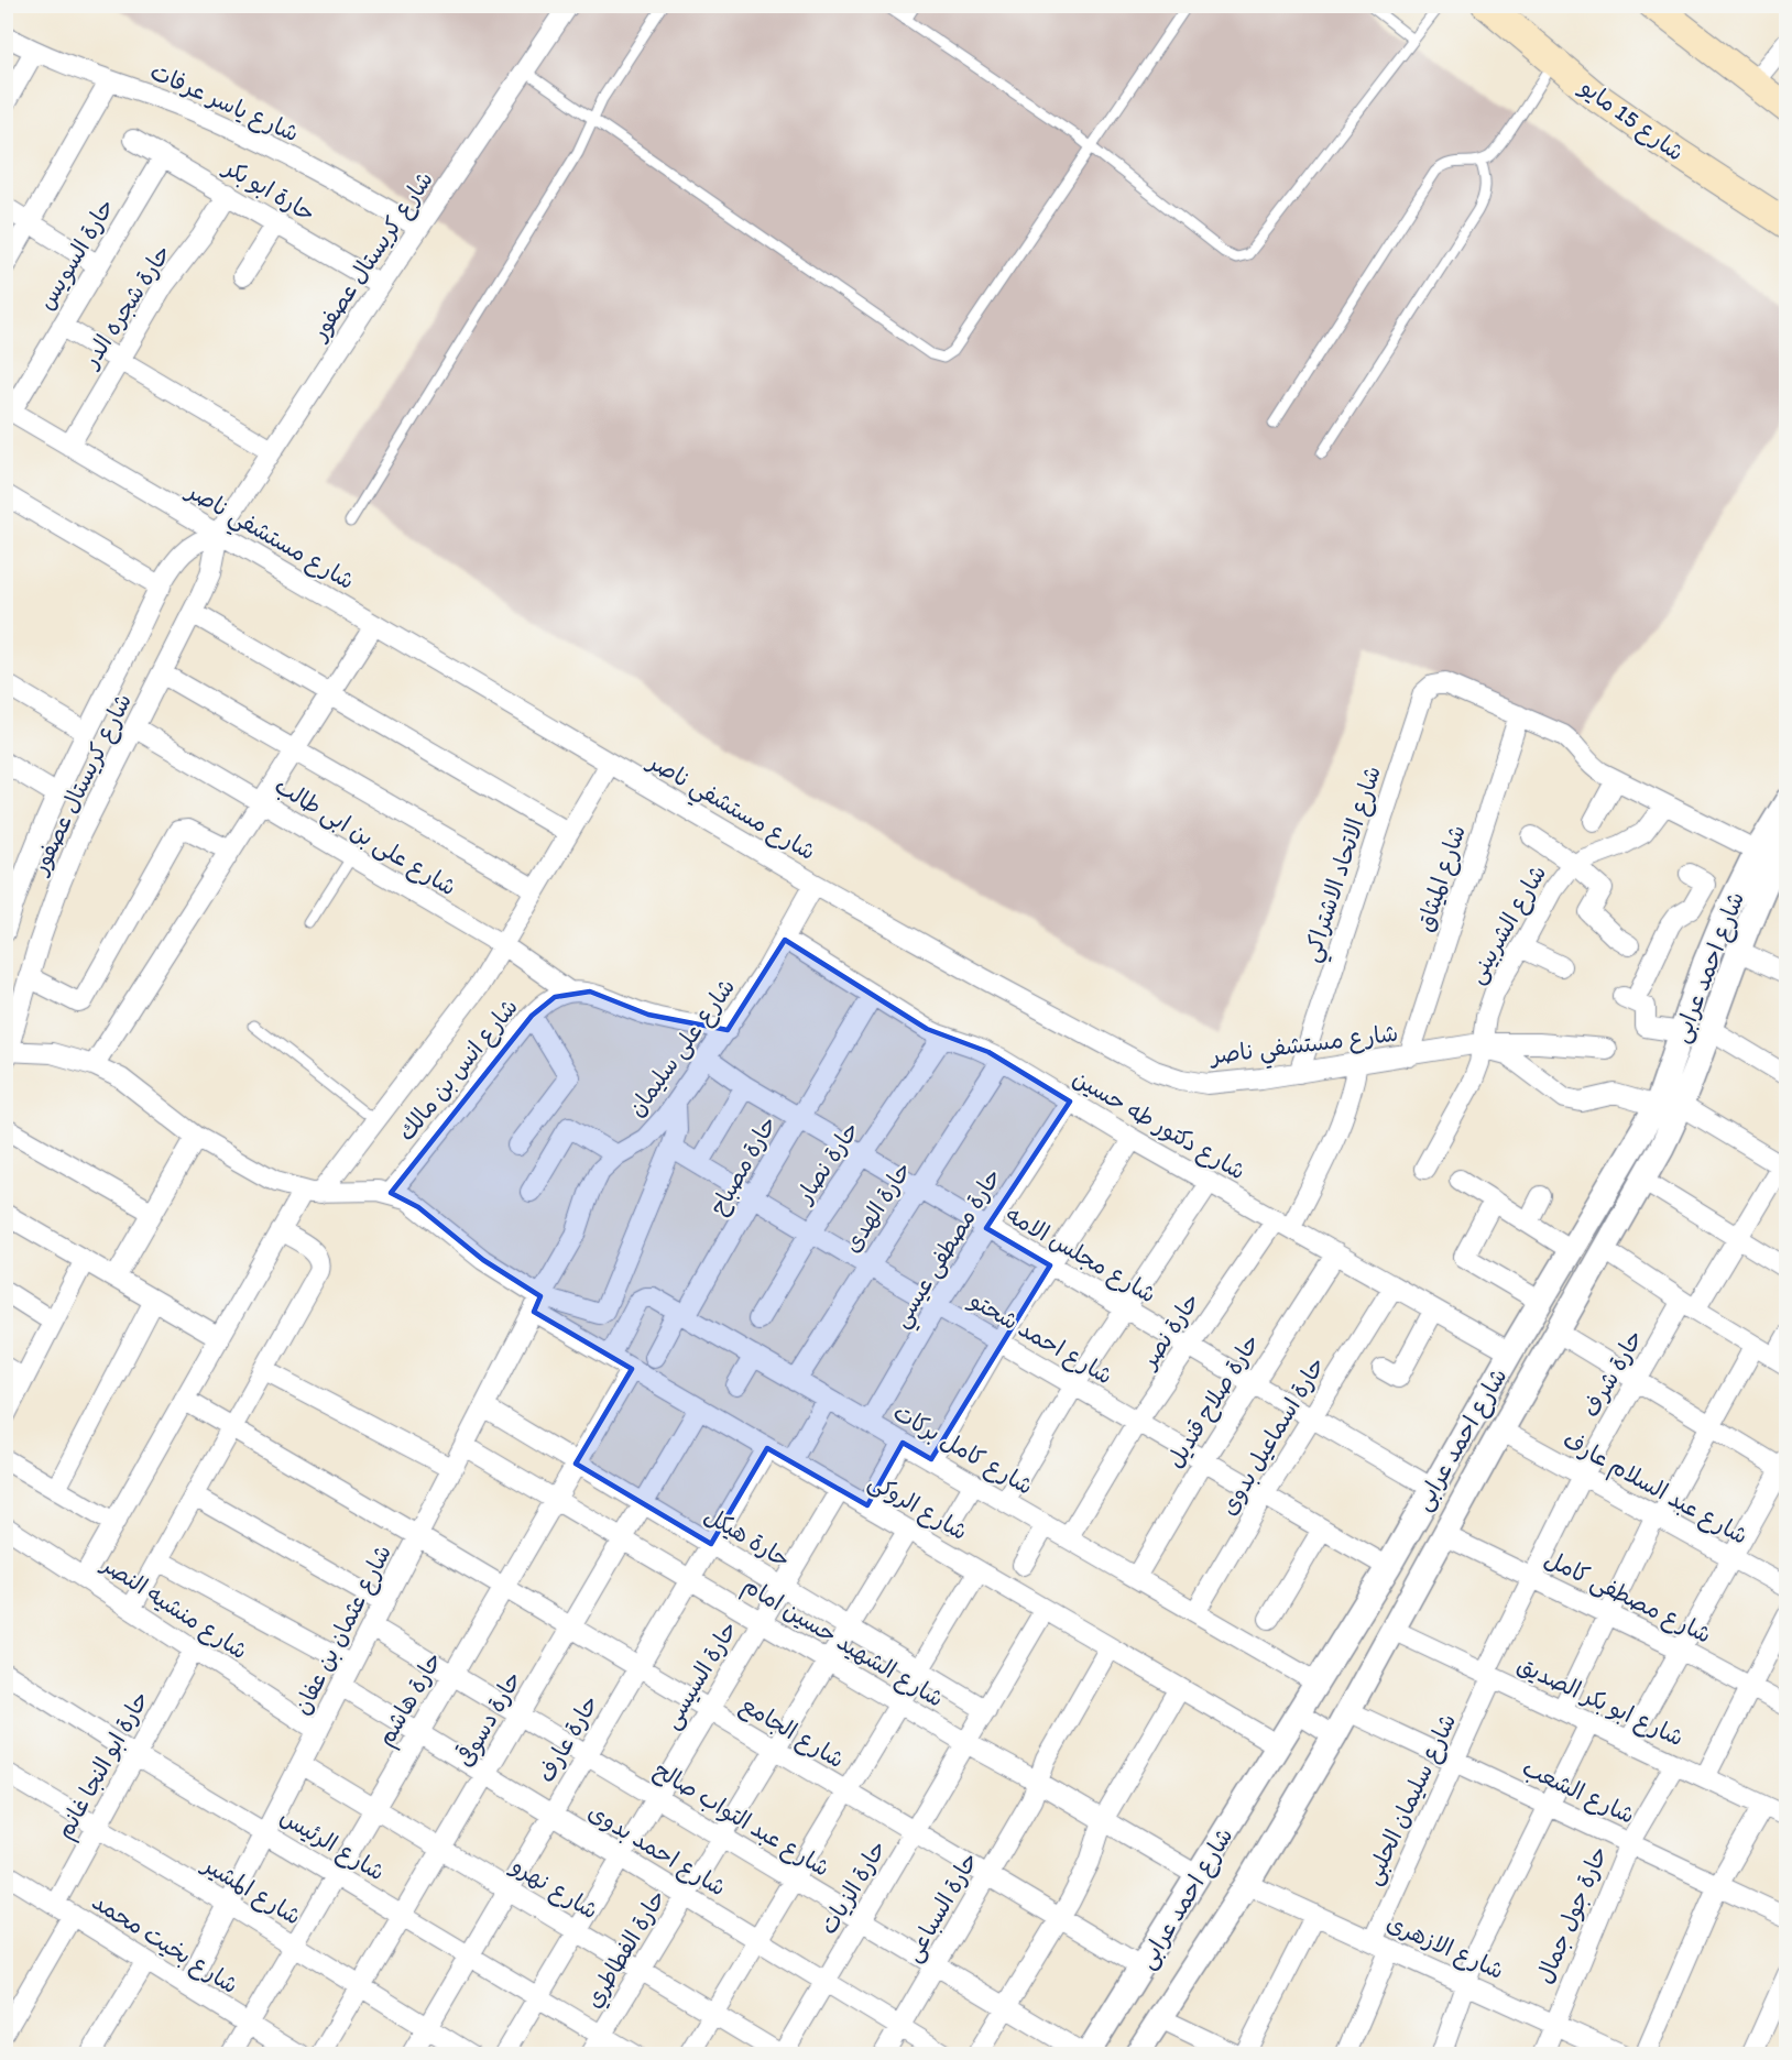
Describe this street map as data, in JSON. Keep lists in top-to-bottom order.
{
  "streets": {
    "main road": ["شارع 15 مايو"],
    "street": [
      "شارع ياسر عرفات",
      "حارة ابو بكر",
      "حارة السويس",
      "شارع كريستال عصفور",
      "حارة شجره الدر",
      "شارع مستشفي ناصر",
      "شارع على بن ابى طالب",
      "شارع الاتحاد الاشتراكي",
      "شارع الميثاق",
      "شارع الشربينى",
      "شارع احمد عرابى",
      "شارع على سليمان",
      "شارع انس بن مالك",
      "شارع دكتور طه حسين",
      "حارة نصار",
      "حارة مصباح",
      "حارة الهدى",
      "حارة مصطفى عيسي",
      "شارع مجلس الامه",
      "حارة نصر",
      "شارع احمد شحتو",
      "حارة شرف",
      "حارة صلاح قنديل",
      "حارة اسماعيل بدوى",
      "شارع كامل بركات",
      "شارع عبد السلام عارف",
      "شارع الروكى",
      "حارة هيكل",
      "شارع مصطفى كامل",
      "شارع منشيه النصر",
      "شارع عثمان بن عفان",
      "شارع الشهيد حسين امام",
      "حارة السيسى",
      "حارة هاشم",
      "شارع ابو بكر الصديق",
      "حارة دسوقى",
      "شارع الجامع",
      "حارة عارف",
      "حارة ابو النجا غانم",
      "شارع الشعب",
      "شارع سليمان الحلبى",
      "شارع عبد التواب صالح",
      "شارع الرئيس",
      "شارع احمد بدوى",
      "حارة الزيات",
      "شارع نهرو",
      "شارع المشير",
      "حارة السباعى",
      "حارة جول جمال",
      "شارع بخيت محمد",
      "شارع الازهرى",
      "حارة الفطاطري"
    ]
  },
  "crossings": [
    ["شارع ياسر عرفات", "شارع كريستال عصفور"],
    ["حارة ابو بكر", "حارة السويس"],
    ["حارة ابو بكر", "شارع كريستال عصفور"],
    ["حارة ابو بكر", "حارة شجره الدر"],
    ["حارة السويس", "شارع مستشفي ناصر"],
    ["شارع كريستال عصفور", "شارع مستشفي ناصر"],
    ["شارع كريستال عصفور", "شارع على بن ابى طالب"],
    ["حارة شجره الدر", "شارع مستشفي ناصر"],
    ["شارع مستشفي ناصر", "شارع الاتحاد الاشتراكي"],
    ["شارع مستشفي ناصر", "شارع الميثاق"],
    ["شارع مستشفي ناصر", "شارع الشربينى"],
    ["شارع مستشفي ناصر", "شارع على سليمان"],
    ["شارع مستشفي ناصر", "حارة نصر"],
    ["شارع على بن ابى طالب", "شارع انس بن مالك"],
    ["شارع الاتحاد الاشتراكي", "شارع الميثاق"],
    ["شارع احمد عرابى", "شارع دكتور طه حسين"],
    ["شارع احمد عرابى", "شارع مجلس الامه"],
    ["شارع احمد عرابى", "شارع احمد شحتو"],
    ["شارع احمد عرابى", "شارع كامل بركات"],
    ["شارع احمد عرابى", "شارع عبد السلام عارف"],
    ["شارع احمد عرابى", "شارع الروكى"],
    ["شارع احمد عرابى", "شارع مصطفى كامل"],
    ["شارع احمد عرابى", "شارع الشهيد حسين امام"],
    ["شارع احمد عرابى", "شارع ابو بكر الصديق"],
    ["شارع احمد عرابى", "شارع الجامع"],
    ["شارع احمد عرابى", "شارع الشعب"],
    ["شارع احمد عرابى", "شارع عبد التواب صالح"],
    ["شارع احمد عرابى", "شارع الازهرى"],
    ["شارع على سليمان", "شارع دكتور طه حسين"],
    ["شارع على سليمان", "شارع مجلس الامه"],
    ["شارع على سليمان", "شارع الروكى"],
    ["شارع على سليمان", "شارع عثمان بن عفان"],
    ["شارع دكتور طه حسين", "حارة نصار"],
    ["شارع دكتور طه حسين", "حارة مصباح"],
    ["شارع دكتور طه حسين", "حارة الهدى"],
    ["شارع دكتور طه حسين", "حارة مصطفى عيسي"],
    ["شارع دكتور طه حسين", "حارة نصر"],
    ["شارع دكتور طه حسين", "حارة صلاح قنديل"],
    ["شارع دكتور طه حسين", "حارة اسماعيل بدوى"],
    ["حارة نصار", "شارع مجلس الامه"],
    ["حارة نصار", "شارع احمد شحتو"],
    ["حارة مصباح", "شارع مجلس الامه"],
    ["حارة مصباح", "شارع احمد شحتو"],
    ["حارة مصباح", "شارع كامل بركات"],
    ["حارة الهدى", "شارع مجلس الامه"],
    ["حارة الهدى", "شارع احمد شحتو"],
    ["حارة الهدى", "شارع كامل بركات"],
    ["حارة مصطفى عيسي", "شارع مجلس الامه"],
    ["حارة مصطفى عيسي", "شارع احمد شحتو"],
    ["حارة مصطفى عيسي", "شارع كامل بركات"],
    ["شارع مجلس الامه", "حارة نصر"],
    ["شارع مجلس الامه", "حارة صلاح قنديل"],
    ["شارع مجلس الامه", "حارة اسماعيل بدوى"],
    ["حارة نصر", "شارع احمد شحتو"],
    ["حارة نصر", "شارع كامل بركات"],
    ["شارع احمد شحتو", "حارة صلاح قنديل"],
    ["شارع احمد شحتو", "حارة اسماعيل بدوى"],
    ["حارة شرف", "شارع عبد السلام عارف"],
    ["حارة شرف", "شارع مصطفى كامل"],
    ["حارة شرف", "شارع سليمان الحلبى"],
    ["حارة صلاح قنديل", "شارع كامل بركات"],
    ["حارة اسماعيل بدوى", "شارع كامل بركات"],
    ["شارع كامل بركات", "شارع الروكى"],
    ["شارع الروكى", "شارع عثمان بن عفان"],
    ["شارع الروكى", "حارة السيسى"],
    ["شارع الروكى", "حارة هاشم"],
    ["شارع الروكى", "حارة دسوقى"],
    ["شارع الروكى", "حارة عارف"],
    ["شارع الروكى", "حارة الزيات"],
    ["شارع الروكى", "حارة السباعى"],
    ["شارع الروكى", "حارة الفطاطري"],
    ["حارة هيكل", "شارع عثمان بن عفان"],
    ["حارة هيكل", "حارة السيسى"],
    ["حارة هيكل", "حارة هاشم"],
    ["حارة هيكل", "حارة دسوقى"],
    ["حارة هيكل", "حارة عارف"],
    ["حارة هيكل", "حارة الزيات"],
    ["حارة هيكل", "حارة الفطاطري"],
    ["شارع مصطفى كامل", "شارع سليمان الحلبى"],
    ["شارع منشيه النصر", "شارع عثمان بن عفان"],
    ["شارع منشيه النصر", "حارة ابو النجا غانم"],
    ["شارع عثمان بن عفان", "شارع الشهيد حسين امام"],
    ["شارع عثمان بن عفان", "شارع الجامع"],
    ["شارع عثمان بن عفان", "شارع عبد التواب صالح"],
    ["شارع عثمان بن عفان", "شارع الرئيس"],
    ["شارع عثمان بن عفان", "شارع احمد بدوى"],
    ["شارع عثمان بن عفان", "شارع نهرو"],
    ["شارع عثمان بن عفان", "شارع المشير"],
    ["شارع عثمان بن عفان", "شارع بخيت محمد"],
    ["شارع الشهيد حسين امام", "حارة السيسى"],
    ["شارع الشهيد حسين امام", "حارة هاشم"],
    ["شارع الشهيد حسين امام", "حارة دسوقى"],
    ["شارع الشهيد حسين امام", "حارة عارف"],
    ["شارع الشهيد حسين امام", "حارة الزيات"],
    ["شارع الشهيد حسين امام", "حارة السباعى"],
    ["شارع الشهيد حسين امام", "حارة الفطاطري"],
    ["حارة السيسى", "شارع الجامع"],
    ["حارة السيسى", "شارع عبد التواب صالح"],
    ["حارة السيسى", "شارع الرئيس"],
    ["حارة السيسى", "شارع احمد بدوى"],
    ["حارة السيسى", "شارع نهرو"],
    ["حارة هاشم", "شارع الجامع"],
    ["حارة هاشم", "شارع عبد التواب صالح"],
    ["حارة هاشم", "شارع الرئيس"],
    ["حارة هاشم", "شارع احمد بدوى"],
    ["حارة هاشم", "شارع نهرو"],
    ["حارة هاشم", "شارع المشير"],
    ["حارة هاشم", "شارع بخيت محمد"],
    ["شارع ابو بكر الصديق", "شارع سليمان الحلبى"],
    ["شارع ابو بكر الصديق", "حارة جول جمال"],
    ["حارة دسوقى", "شارع الجامع"],
    ["حارة دسوقى", "شارع عبد التواب صالح"],
    ["حارة دسوقى", "شارع الرئيس"],
    ["حارة دسوقى", "شارع احمد بدوى"],
    ["حارة دسوقى", "شارع نهرو"],
    ["حارة دسوقى", "شارع المشير"],
    ["شارع الجامع", "حارة عارف"],
    ["شارع الجامع", "حارة الزيات"],
    ["شارع الجامع", "حارة السباعى"],
    ["شارع الجامع", "حارة الفطاطري"],
    ["حارة عارف", "شارع عبد التواب صالح"],
    ["حارة عارف", "شارع الرئيس"],
    ["حارة عارف", "شارع احمد بدوى"],
    ["حارة عارف", "شارع نهرو"],
    ["حارة عارف", "شارع المشير"],
    ["حارة ابو النجا غانم", "شارع الرئيس"],
    ["حارة ابو النجا غانم", "شارع المشير"],
    ["حارة ابو النجا غانم", "شارع بخيت محمد"],
    ["شارع الشعب", "شارع سليمان الحلبى"],
    ["شارع الشعب", "حارة جول جمال"],
    ["شارع سليمان الحلبى", "شارع الازهرى"],
    ["شارع عبد التواب صالح", "حارة الزيات"],
    ["شارع عبد التواب صالح", "حارة السباعى"],
    ["شارع عبد التواب صالح", "حارة الفطاطري"],
    ["شارع الرئيس", "حارة الفطاطري"],
    ["شارع احمد بدوى", "حارة الزيات"],
    ["شارع احمد بدوى", "حارة السباعى"],
    ["شارع احمد بدوى", "حارة الفطاطري"],
    ["حارة الزيات", "شارع نهرو"],
    ["شارع نهرو", "حارة الفطاطري"],
    ["حارة جول جمال", "شارع الازهرى"]
  ]
}
